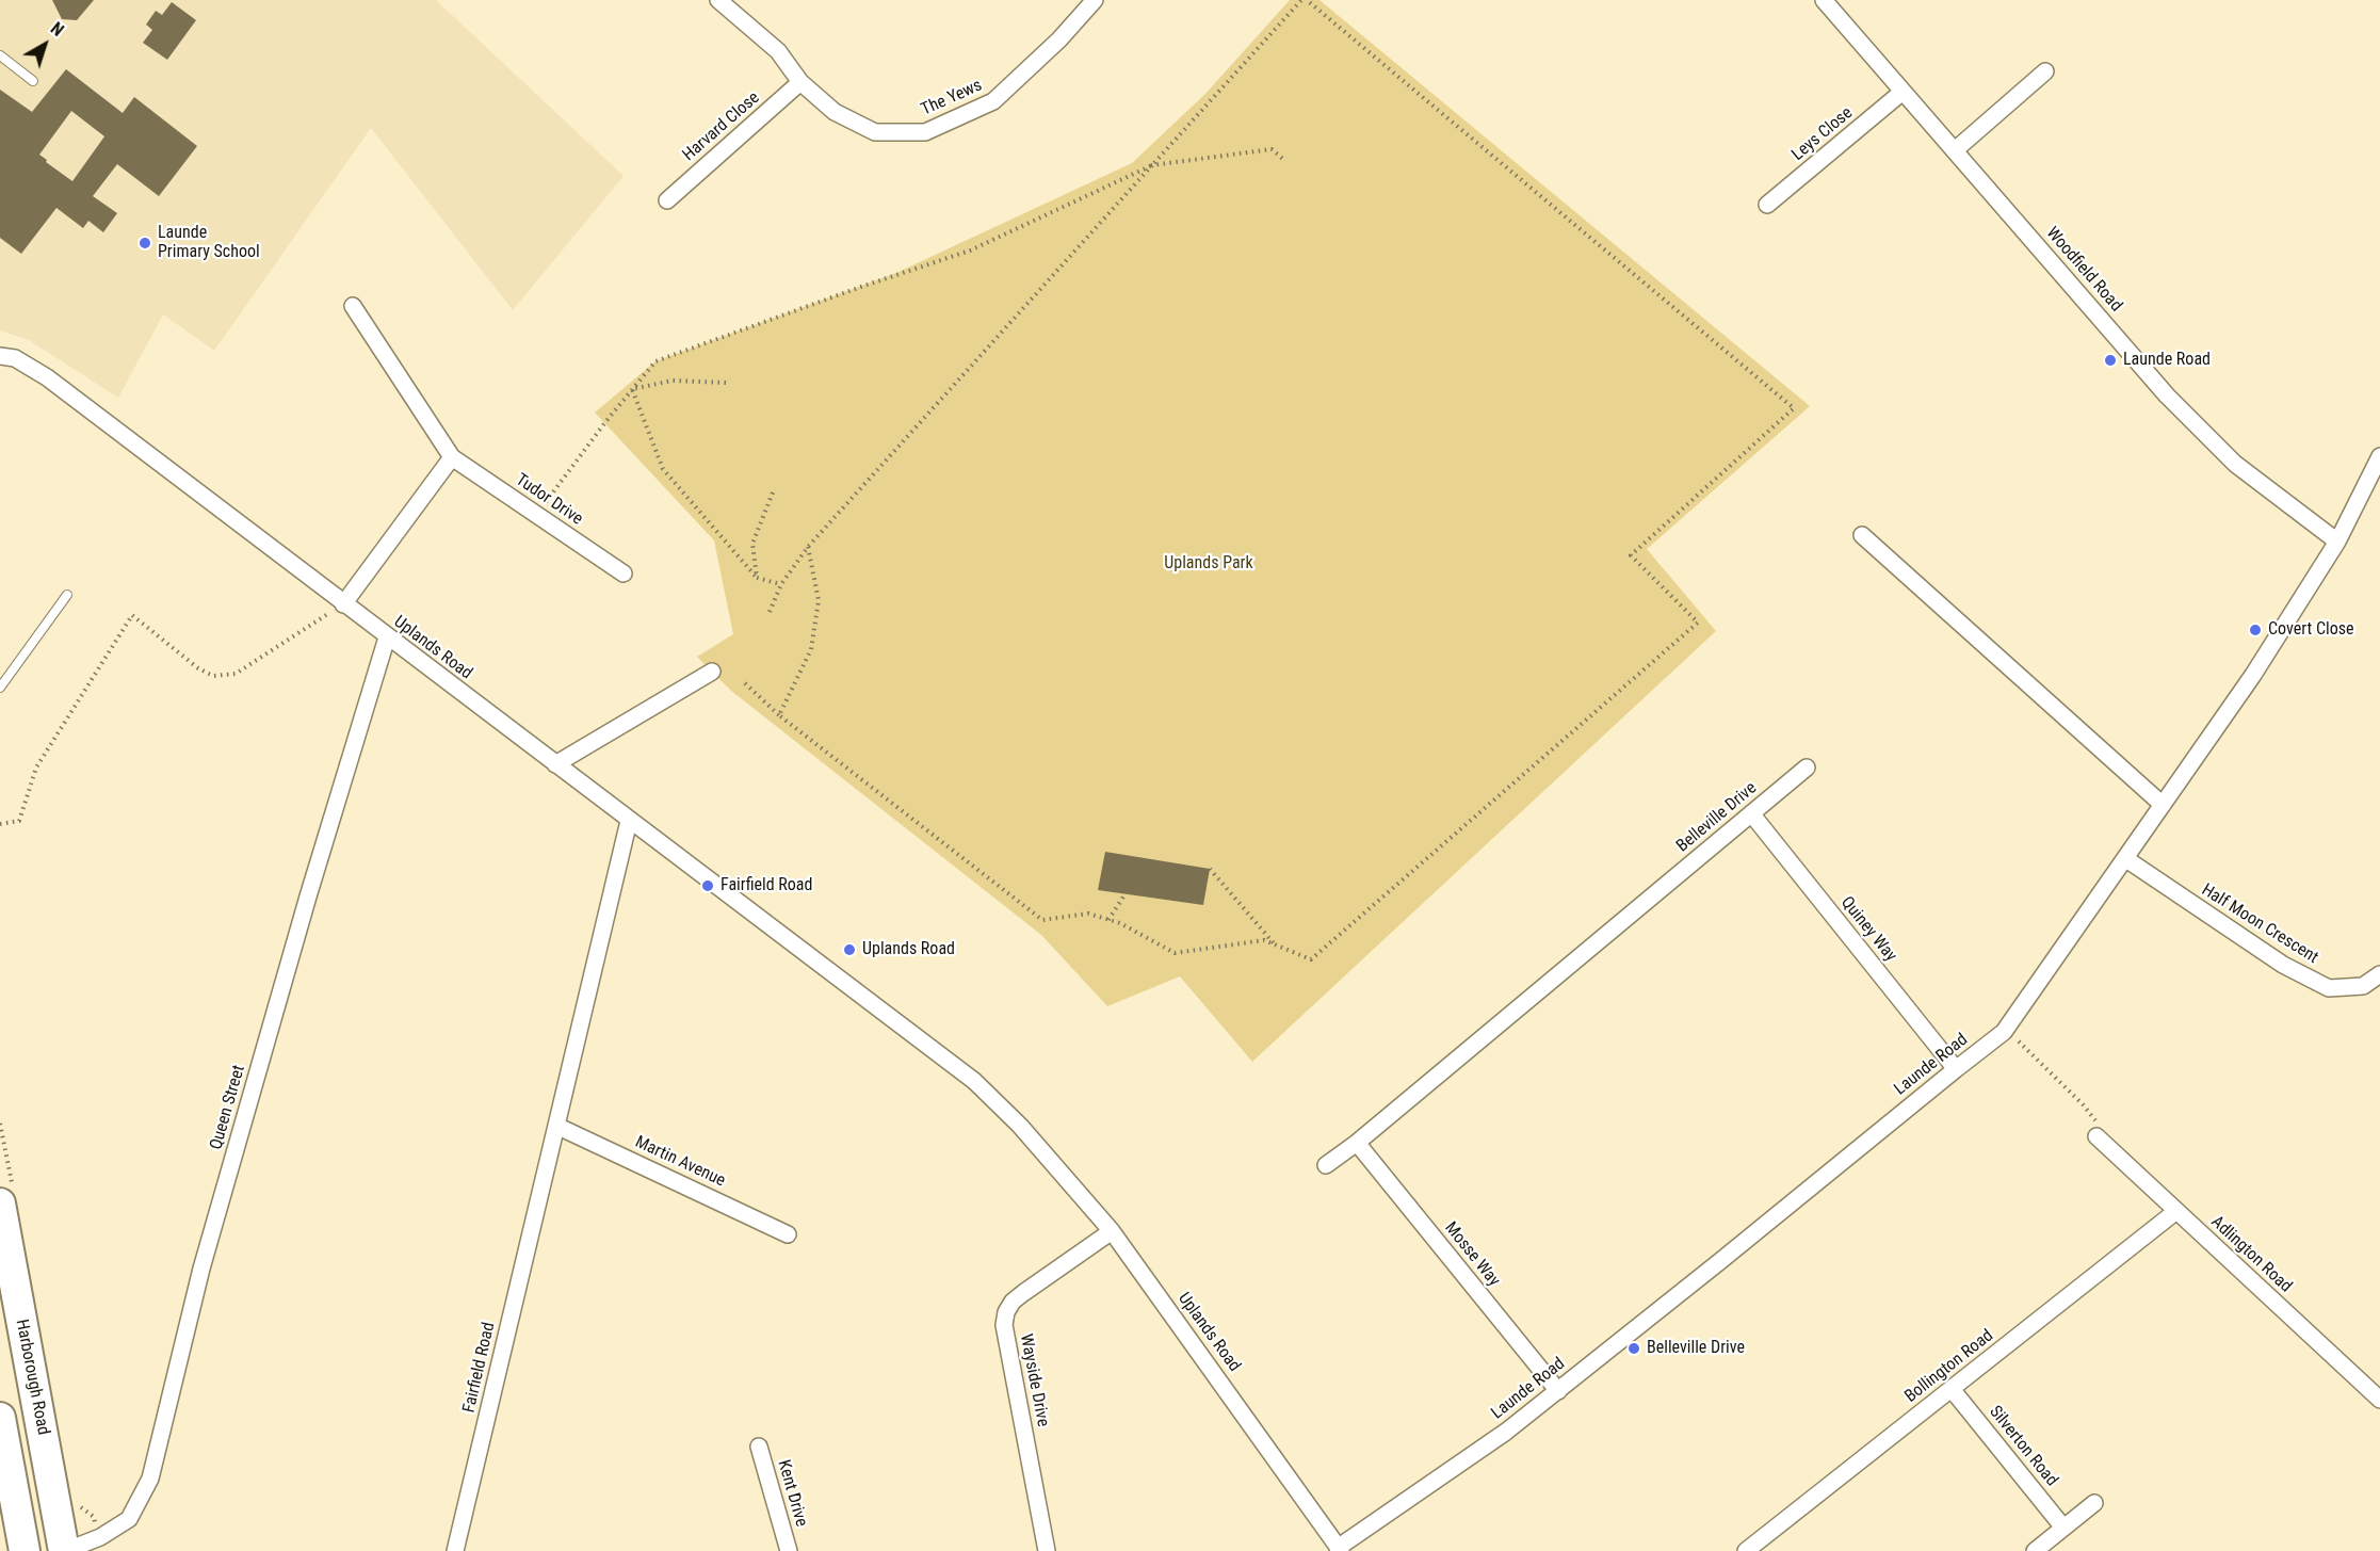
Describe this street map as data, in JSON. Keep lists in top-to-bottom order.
{
  "streets": {
    "highway": ["Harborough Road"],
    "street": [
      "The Yews",
      "Harvard Close",
      "Leys Close",
      "Woodfield Road",
      "Tudor Drive",
      "Uplands Road",
      "Belleville Drive",
      "Half Moon Crescent",
      "Quiney Way",
      "Launde Road",
      "Queen Street",
      "Martin Avenue",
      "Mosse Way",
      "Adlington Road",
      "Bollington Road",
      "Fairfield Road",
      "Wayside Drive",
      "Silverton Road",
      "Kent Drive"
    ]
  },
  "crossings": [
    ["The Yews", "Harvard Close"],
    ["Leys Close", "Woodfield Road"],
    ["Woodfield Road", "Launde Road"],
    ["Uplands Road", "Launde Road"],
    ["Uplands Road", "Queen Street"],
    ["Uplands Road", "Fairfield Road"],
    ["Uplands Road", "Wayside Drive"],
    ["Belleville Drive", "Quiney Way"],
    ["Belleville Drive", "Mosse Way"],
    ["Half Moon Crescent", "Launde Road"],
    ["Quiney Way", "Launde Road"],
    ["Launde Road", "Mosse Way"],
    ["Queen Street", "Harborough Road"],
    ["Martin Avenue", "Fairfield Road"],
    ["Adlington Road", "Bollington Road"],
    ["Bollington Road", "Silverton Road"]
  ],
  "parks": ["Uplands Park"],
  "places": [
    "Launde Primary School",
    "Launde Road",
    "Covert Close",
    "Fairfield Road",
    "Uplands Road",
    "Belleville Drive"
  ],
  "north": "top right"
}
